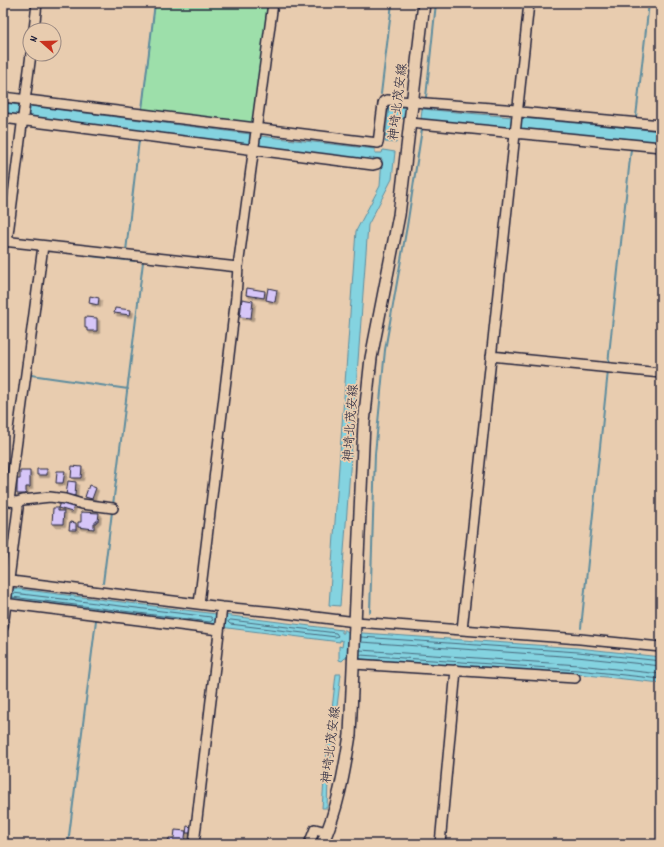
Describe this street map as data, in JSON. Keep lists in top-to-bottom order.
{
  "streets": {
    "main road": ["神埼北茂安線"]
  },
  "north": "left"
}
